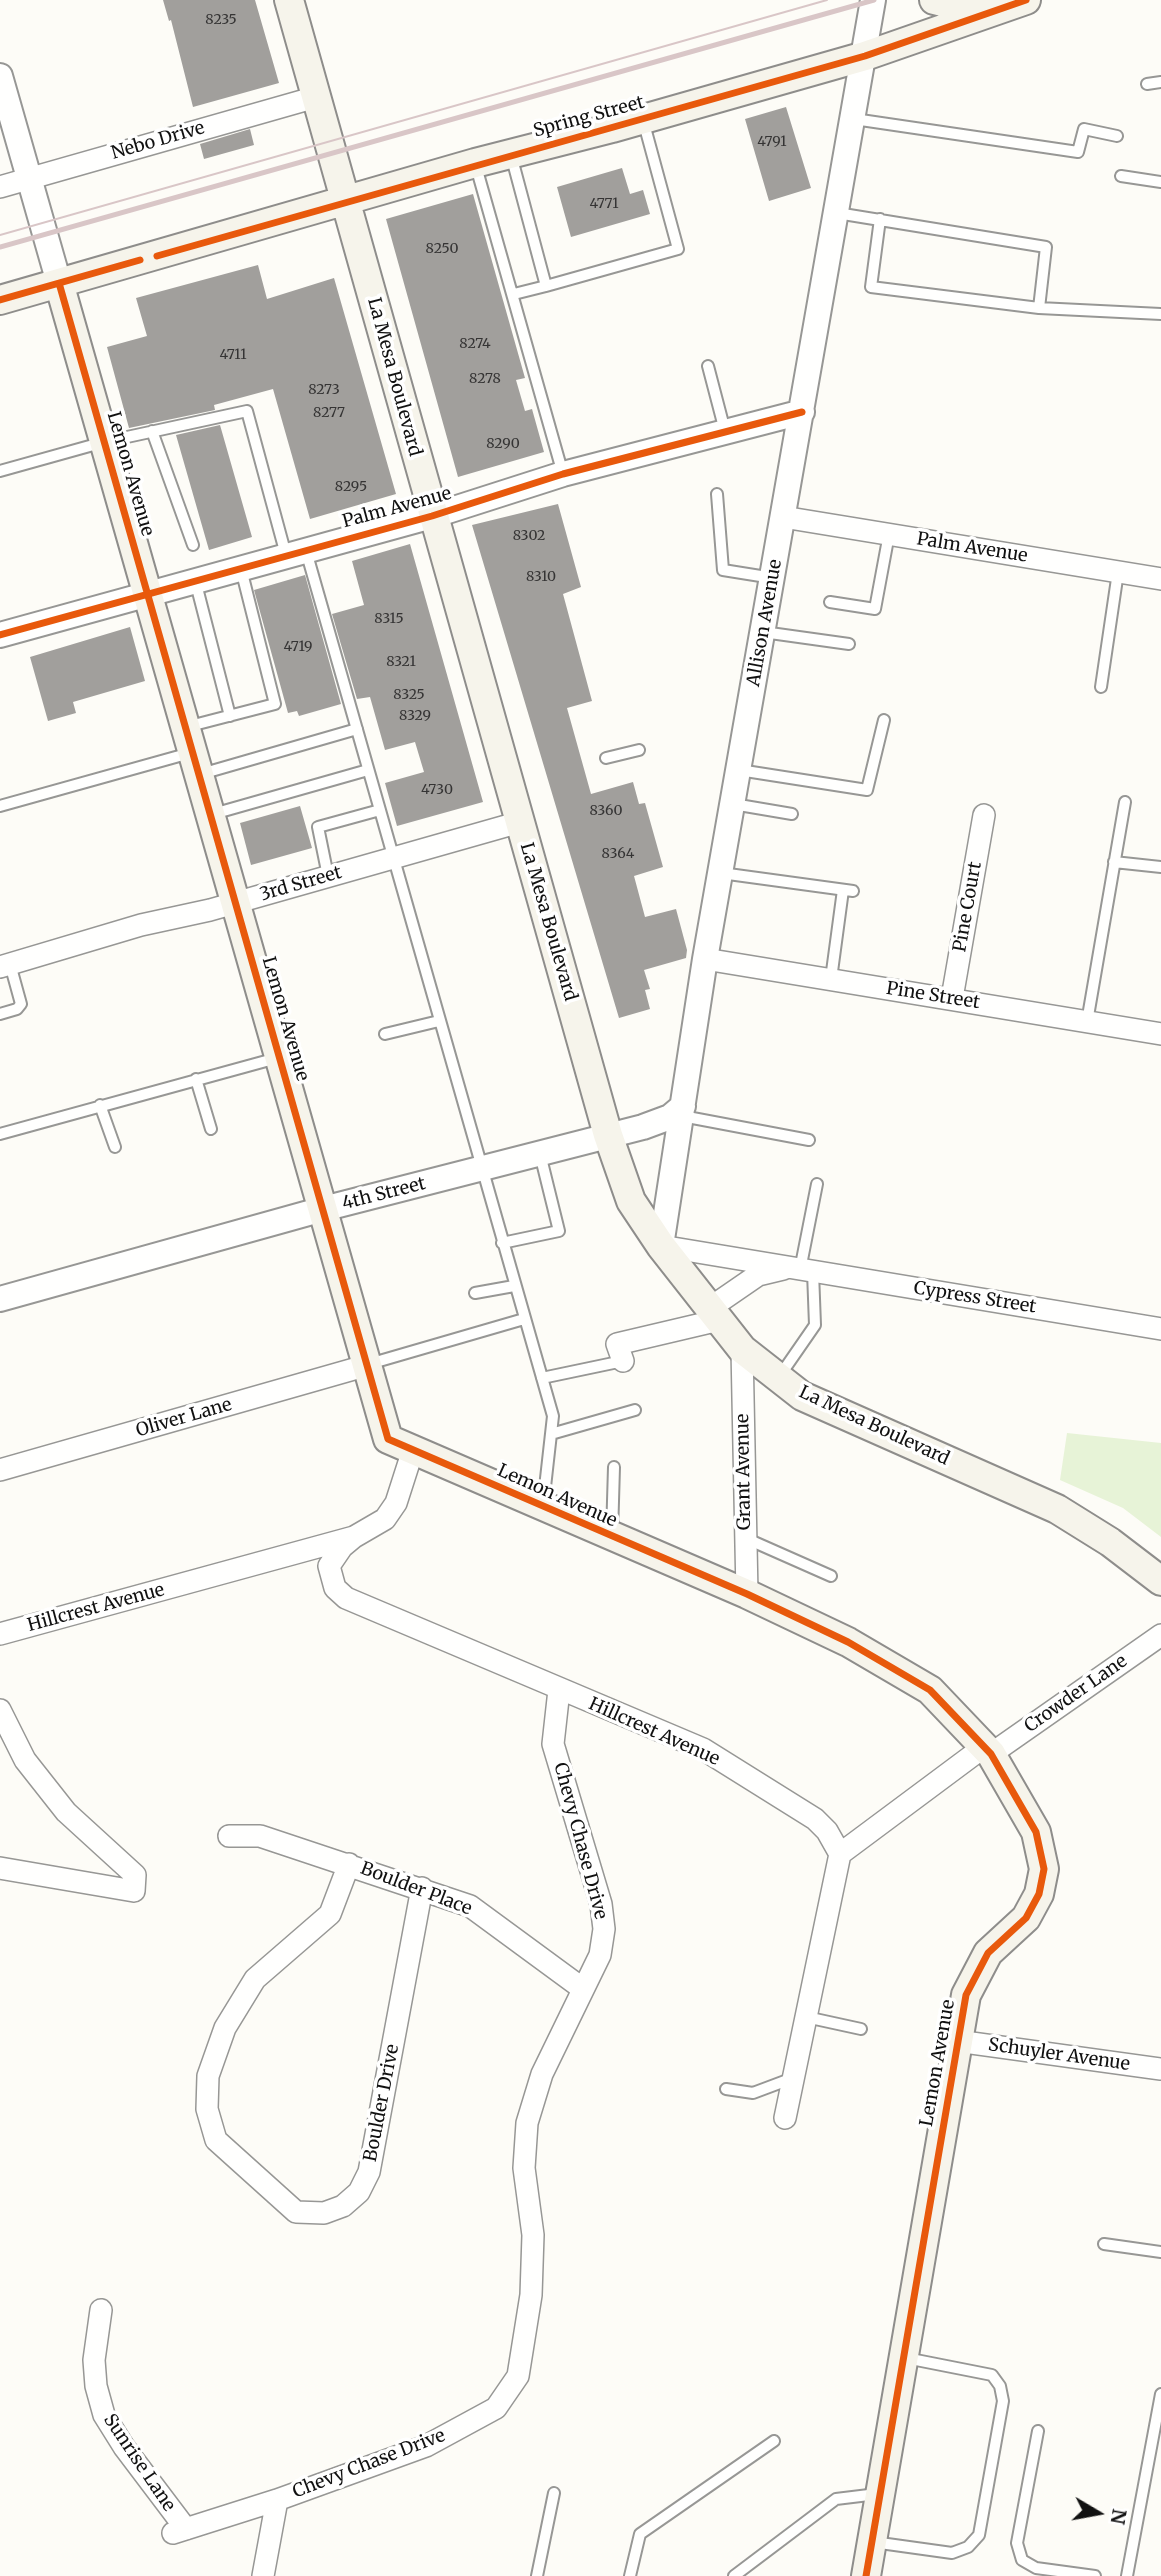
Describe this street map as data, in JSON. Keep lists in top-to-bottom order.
{
  "streets": {
    "main road": ["Spring Street", "La Mesa Boulevard", "Lemon Avenue"],
    "street": [
      "Nebo Drive",
      "Palm Avenue",
      "Allison Avenue",
      "3rd Street",
      "Pine Court",
      "Pine Street",
      "4th Street",
      "Cypress Street",
      "Oliver Lane",
      "Grant Avenue",
      "Hillcrest Avenue",
      "Crowder Lane",
      "Chevy Chase Drive",
      "Boulder Place",
      "Schuyler Avenue",
      "Boulder Drive",
      "Sunrise Lane"
    ]
  },
  "crossings": [
    ["Spring Street", "La Mesa Boulevard"],
    ["Spring Street", "Lemon Avenue"],
    ["Spring Street", "Allison Avenue"],
    ["Nebo Drive", "La Mesa Boulevard"],
    ["Nebo Drive", "Lemon Avenue"],
    ["La Mesa Boulevard", "Palm Avenue"],
    ["La Mesa Boulevard", "Allison Avenue"],
    ["La Mesa Boulevard", "3rd Street"],
    ["La Mesa Boulevard", "4th Street"],
    ["La Mesa Boulevard", "Cypress Street"],
    ["La Mesa Boulevard", "Grant Avenue"],
    ["Lemon Avenue", "Palm Avenue"],
    ["Lemon Avenue", "3rd Street"],
    ["Lemon Avenue", "4th Street"],
    ["Lemon Avenue", "Oliver Lane"],
    ["Lemon Avenue", "Grant Avenue"],
    ["Lemon Avenue", "Hillcrest Avenue"],
    ["Lemon Avenue", "Crowder Lane"],
    ["Lemon Avenue", "Schuyler Avenue"],
    ["Palm Avenue", "Allison Avenue"],
    ["Allison Avenue", "Pine Street"],
    ["Allison Avenue", "4th Street"],
    ["Allison Avenue", "Cypress Street"],
    ["Pine Court", "Pine Street"],
    ["Hillcrest Avenue", "Crowder Lane"],
    ["Hillcrest Avenue", "Chevy Chase Drive"],
    ["Chevy Chase Drive", "Boulder Place"],
    ["Chevy Chase Drive", "Sunrise Lane"],
    ["Boulder Place", "Boulder Drive"]
  ],
  "house_numbers": [
    "8235",
    "4791",
    "4771",
    "8250",
    "8274",
    "4711",
    "8278",
    "8273",
    "8277",
    "8290",
    "8295",
    "8302",
    "8310",
    "8315",
    "4719",
    "8321",
    "8325",
    "8329",
    "4730",
    "8360",
    "8364"
  ],
  "north": "right"
}
